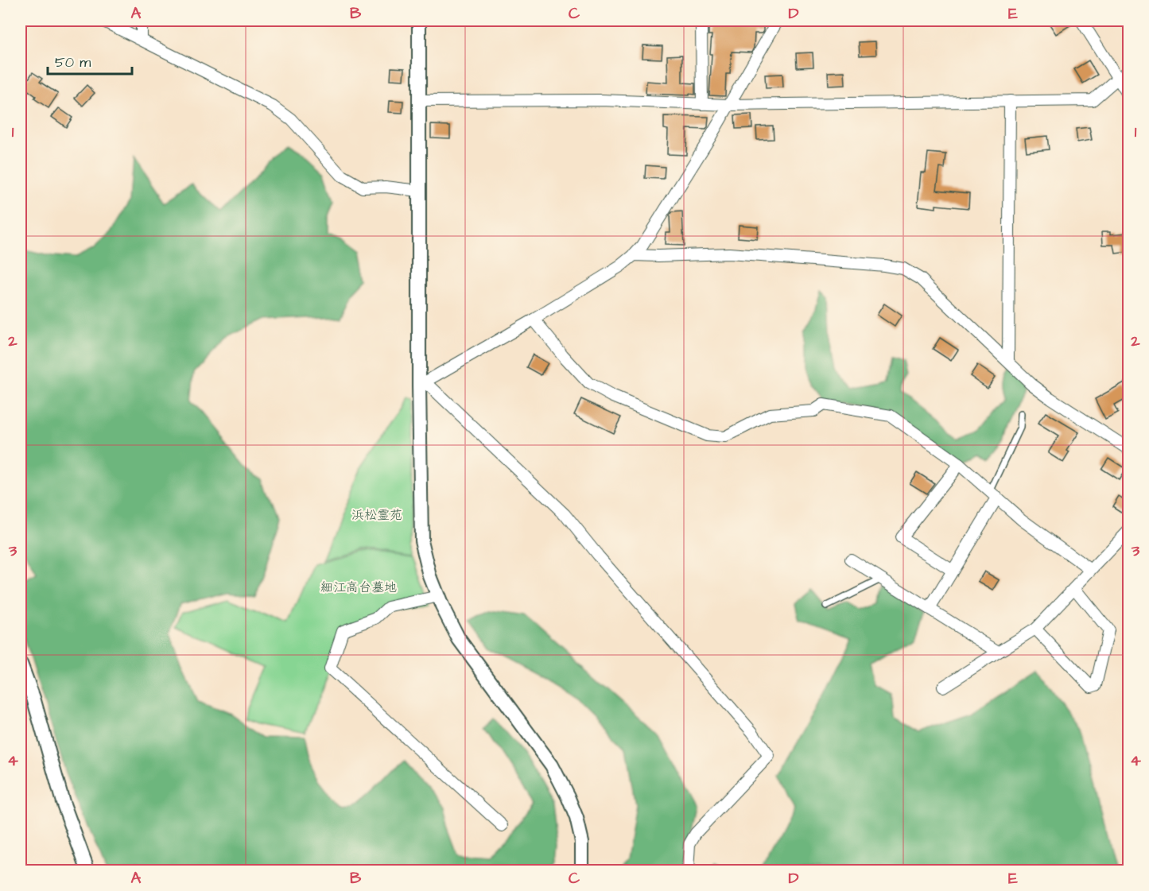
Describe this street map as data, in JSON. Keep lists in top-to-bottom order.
{
  "parks": ["浜松霊苑", "細江高台墓地"],
  "scale_bar": "50 m",
  "grid": {
    "columns": [
      "A",
      "B",
      "C",
      "D",
      "E"
    ],
    "rows": [
      "1",
      "2",
      "3",
      "4"
    ]
  }
}
